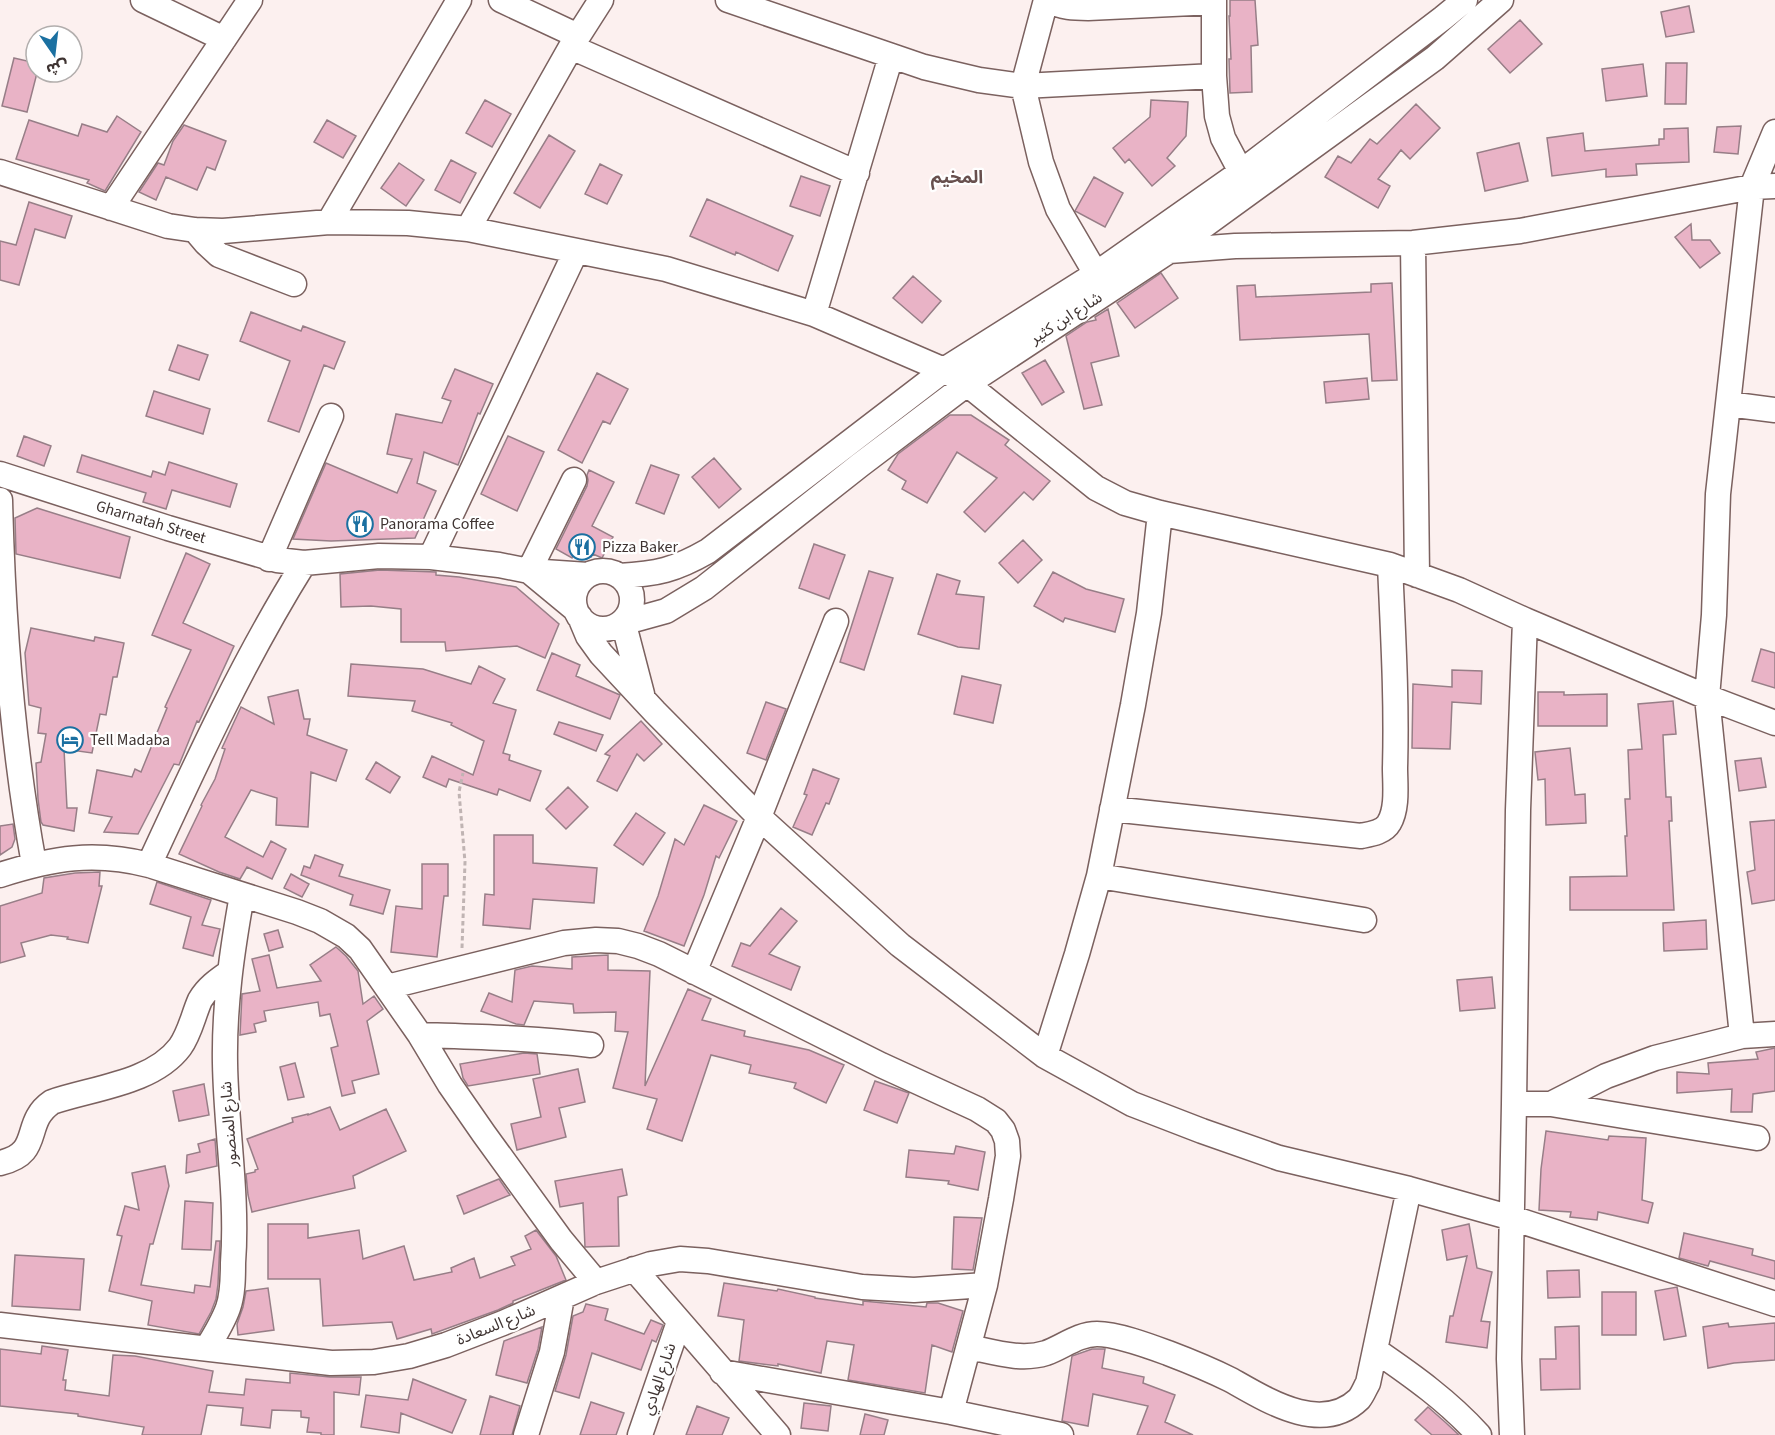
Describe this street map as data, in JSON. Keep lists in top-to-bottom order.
{
  "streets": {
    "street": [
      "شارع ابن كثير",
      "Gharnatah Street",
      "شارع المنصور",
      "شارع السعادة",
      "شارع الهادي"
    ]
  },
  "crossings": [
    ["شارع ابن كثير", "Gharnatah Street"],
    ["شارع المنصور", "شارع السعادة"]
  ],
  "districts": ["المخيم"],
  "places": {
    "restaurant": ["Panorama Coffee", "Pizza Baker"],
    "hotel": ["Tell Madaba"]
  },
  "north": "bottom"
}
